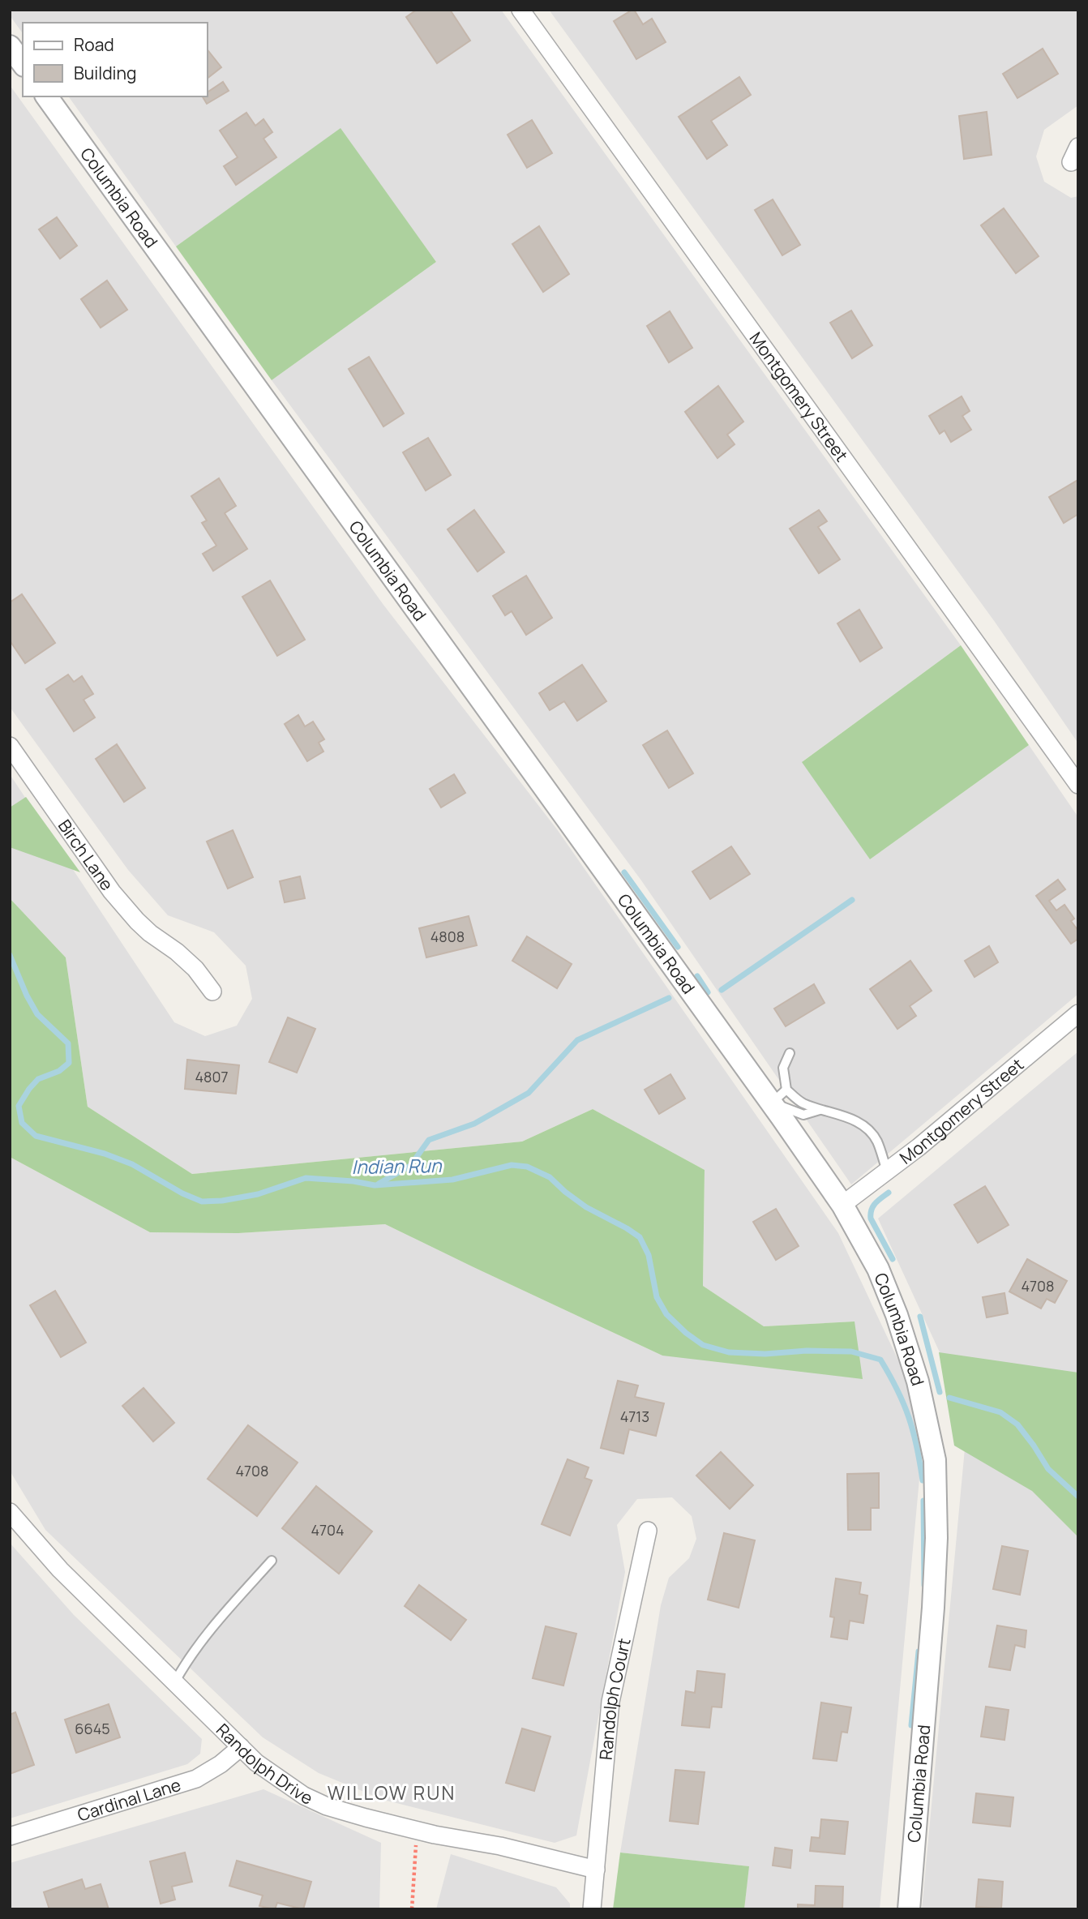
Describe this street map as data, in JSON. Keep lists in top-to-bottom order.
{
  "streets": {
    "street": [
      "Columbia Road",
      "Montgomery Street",
      "Birch Lane",
      "Randolph Court",
      "Randolph Drive",
      "Cardinal Lane"
    ]
  },
  "crossings": [
    ["Columbia Road", "Montgomery Street"],
    ["Randolph Court", "Randolph Drive"],
    ["Randolph Drive", "Cardinal Lane"]
  ],
  "districts": ["WILLOW RUN"],
  "water": ["Indian Run"],
  "house_numbers": [
    "4808",
    "4807",
    "4708",
    "4713",
    "4708",
    "4704",
    "6645"
  ],
  "legend": ["Road", "Building"]
}
